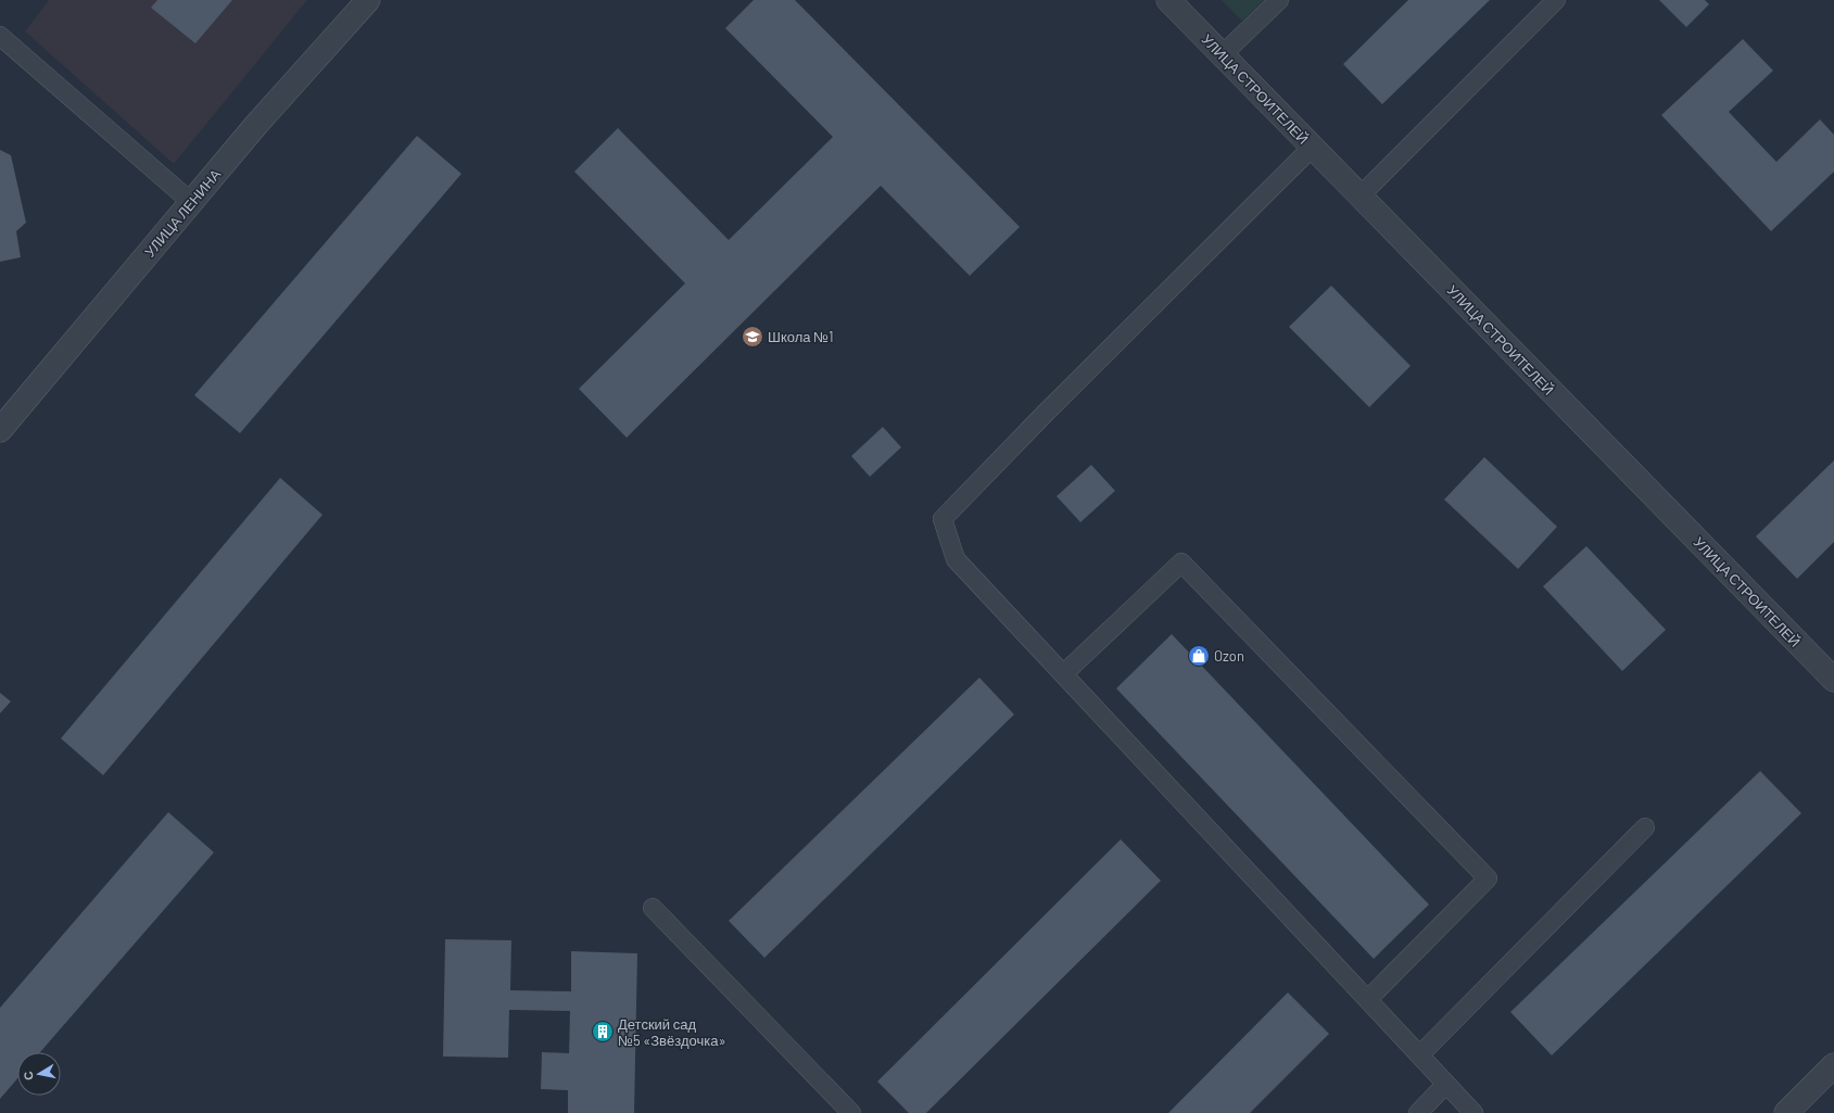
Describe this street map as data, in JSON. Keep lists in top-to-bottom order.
{
  "streets": {
    "street": ["УЛИЦА СТРОИТЕЛЕЙ", "УЛИЦА ЛЕНИНА"]
  },
  "places": {
    "school or university": ["Школа №1"],
    "shop": ["Ozon"],
    "building": ["Детский сад №5 «Звёздочка»"]
  },
  "north": "left"
}
